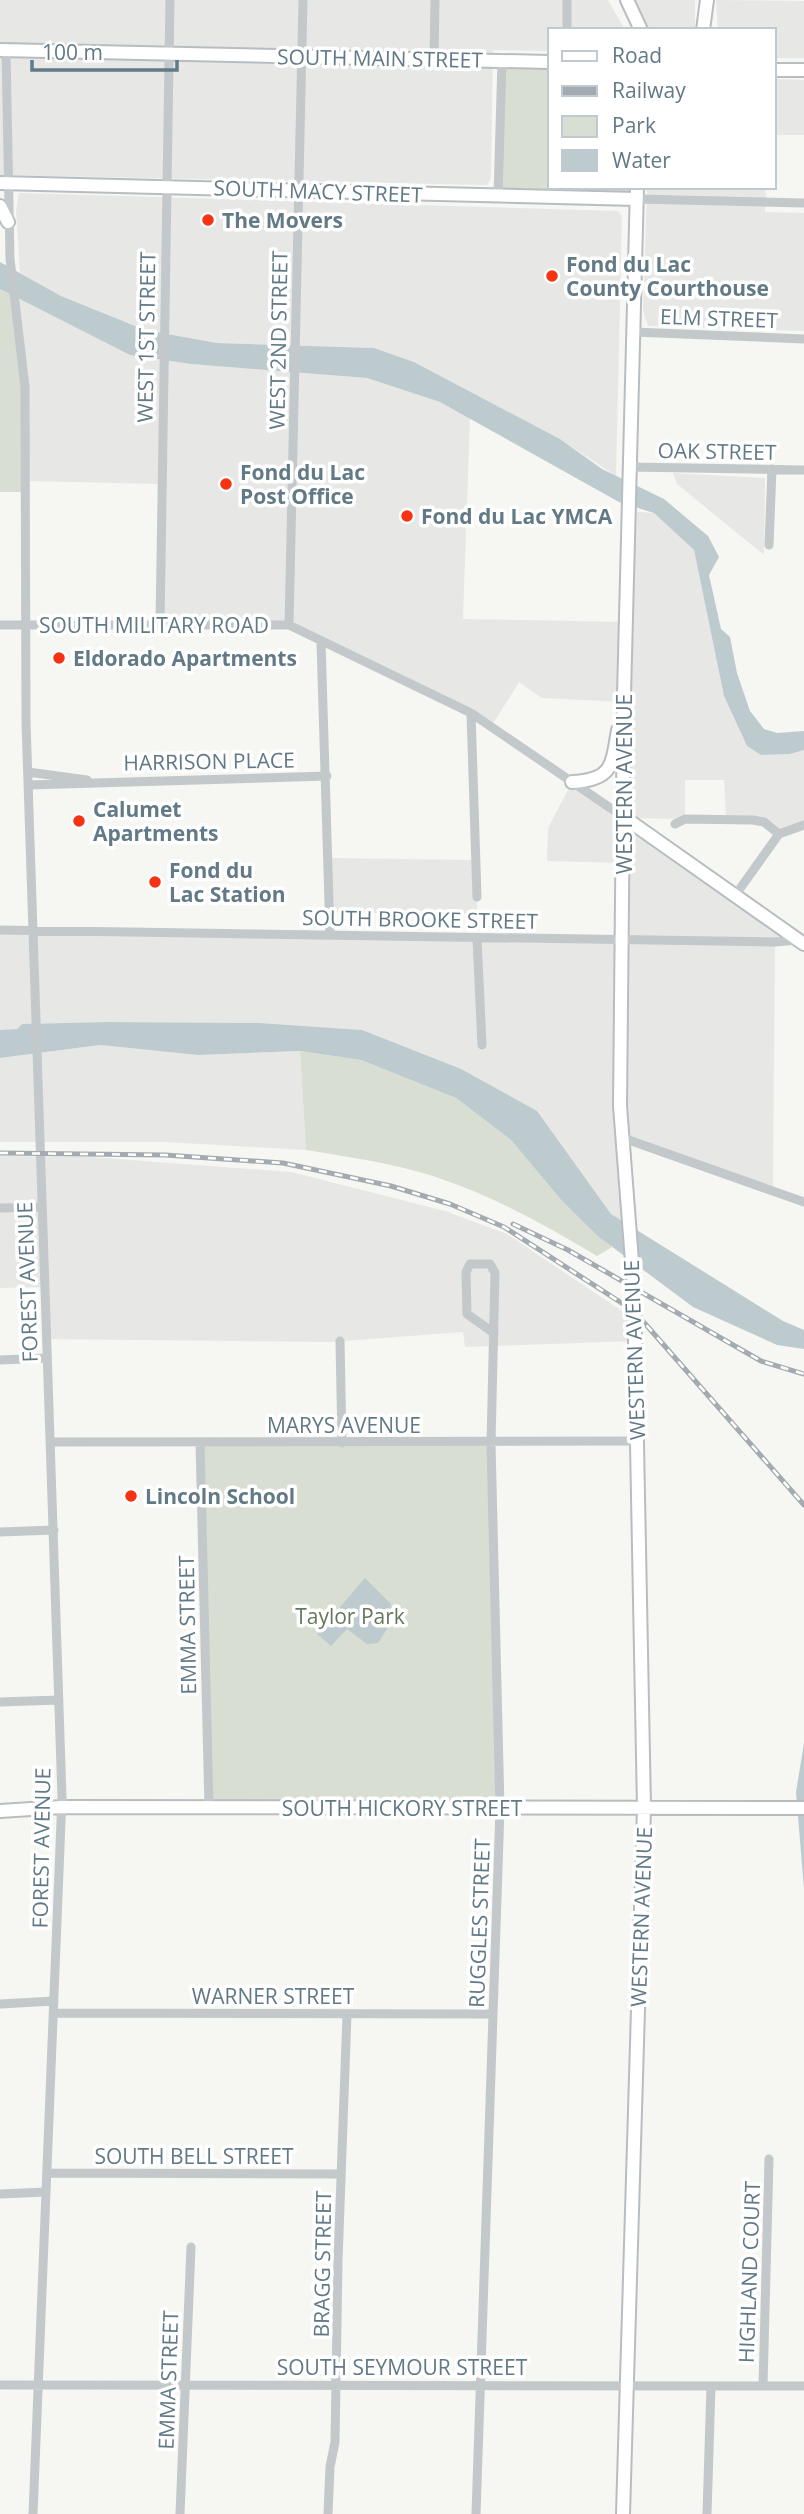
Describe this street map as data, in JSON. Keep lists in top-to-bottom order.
{
  "streets": {
    "street": [
      "SOUTH MAIN STREET",
      "SOUTH MACY STREET",
      "ELM STREET",
      "WEST 1ST STREET",
      "WEST 2ND STREET",
      "OAK STREET",
      "SOUTH MILITARY ROAD",
      "HARRISON PLACE",
      "WESTERN AVENUE",
      "SOUTH BROOKE STREET",
      "FOREST AVENUE",
      "MARYS AVENUE",
      "EMMA STREET",
      "SOUTH HICKORY STREET",
      "RUGGLES STREET",
      "WARNER STREET",
      "SOUTH BELL STREET",
      "BRAGG STREET",
      "HIGHLAND COURT",
      "SOUTH SEYMOUR STREET"
    ]
  },
  "crossings": [
    ["SOUTH MAIN STREET", "WEST 1ST STREET"],
    ["SOUTH MAIN STREET", "WEST 2ND STREET"],
    ["SOUTH MAIN STREET", "FOREST AVENUE"],
    ["SOUTH MACY STREET", "WEST 1ST STREET"],
    ["SOUTH MACY STREET", "WEST 2ND STREET"],
    ["SOUTH MACY STREET", "WESTERN AVENUE"],
    ["SOUTH MACY STREET", "FOREST AVENUE"],
    ["ELM STREET", "WESTERN AVENUE"],
    ["WEST 1ST STREET", "SOUTH MILITARY ROAD"],
    ["WEST 2ND STREET", "SOUTH MILITARY ROAD"],
    ["OAK STREET", "WESTERN AVENUE"],
    ["SOUTH MILITARY ROAD", "WESTERN AVENUE"],
    ["SOUTH MILITARY ROAD", "SOUTH BROOKE STREET"],
    ["SOUTH MILITARY ROAD", "FOREST AVENUE"],
    ["HARRISON PLACE", "FOREST AVENUE"],
    ["WESTERN AVENUE", "SOUTH BROOKE STREET"],
    ["WESTERN AVENUE", "MARYS AVENUE"],
    ["WESTERN AVENUE", "SOUTH HICKORY STREET"],
    ["WESTERN AVENUE", "SOUTH SEYMOUR STREET"],
    ["SOUTH BROOKE STREET", "FOREST AVENUE"],
    ["FOREST AVENUE", "MARYS AVENUE"],
    ["FOREST AVENUE", "SOUTH HICKORY STREET"],
    ["FOREST AVENUE", "WARNER STREET"],
    ["FOREST AVENUE", "SOUTH BELL STREET"],
    ["FOREST AVENUE", "SOUTH SEYMOUR STREET"],
    ["MARYS AVENUE", "EMMA STREET"],
    ["MARYS AVENUE", "RUGGLES STREET"],
    ["EMMA STREET", "SOUTH HICKORY STREET"],
    ["EMMA STREET", "SOUTH SEYMOUR STREET"],
    ["SOUTH HICKORY STREET", "RUGGLES STREET"],
    ["RUGGLES STREET", "WARNER STREET"],
    ["RUGGLES STREET", "SOUTH SEYMOUR STREET"],
    ["WARNER STREET", "BRAGG STREET"],
    ["SOUTH BELL STREET", "BRAGG STREET"],
    ["BRAGG STREET", "SOUTH SEYMOUR STREET"],
    ["HIGHLAND COURT", "SOUTH SEYMOUR STREET"]
  ],
  "parks": ["Taylor Park"],
  "places": [
    "The Movers",
    "Fond du Lac County Courthouse",
    "Fond du Lac Post Office",
    "Fond du Lac YMCA",
    "Eldorado Apartments",
    "Calumet Apartments",
    "Fond du Lac Station",
    "Lincoln School"
  ],
  "legend": [
    "Road",
    "Railway",
    "Park",
    "Water"
  ],
  "scale_bar": "100 m"
}
